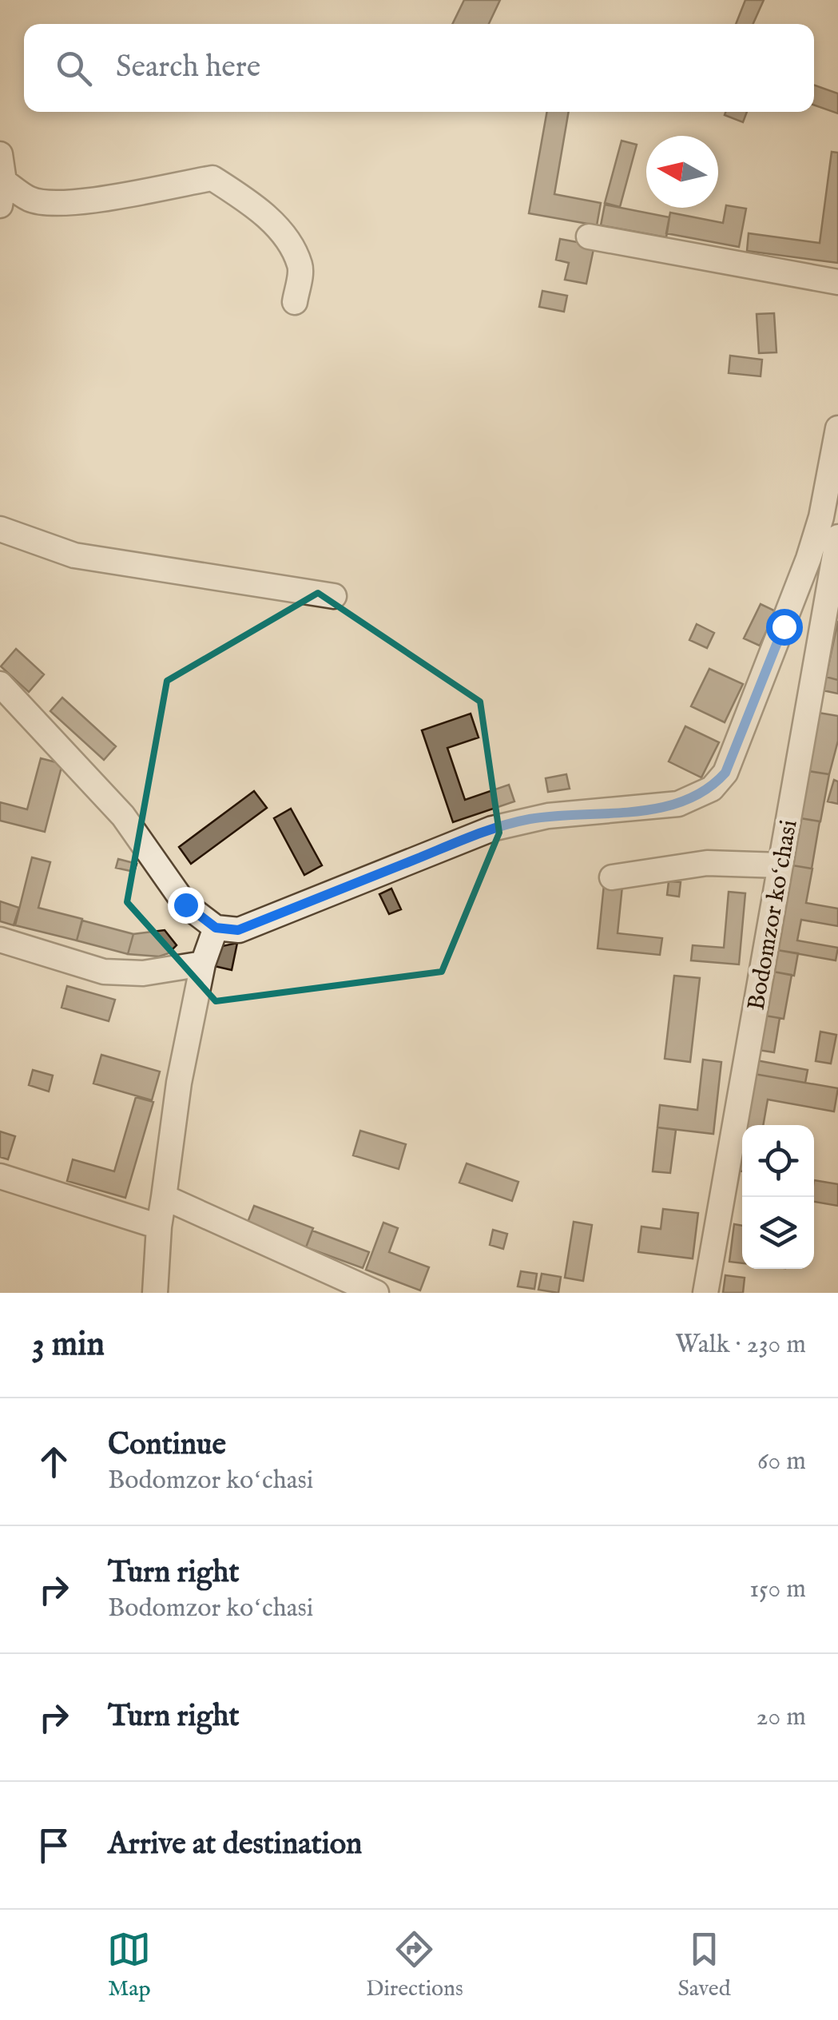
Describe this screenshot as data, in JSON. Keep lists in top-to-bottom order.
{
  "streets": {
    "street": ["Bodomzor koʻchasi"]
  },
  "north": "left",
  "page": {
    "search": "Search here",
    "heading": ["3 min", "Walk · 230 m"],
    "list": [
      ["Continue", "Bodomzor koʻchasi", "60 m"],
      ["Turn right", "Bodomzor koʻchasi", "150 m"],
      ["Turn right", "20 m"],
      "Arrive at destination"
    ],
    "nav": ["Map", "Directions", "Saved"]
  }
}
